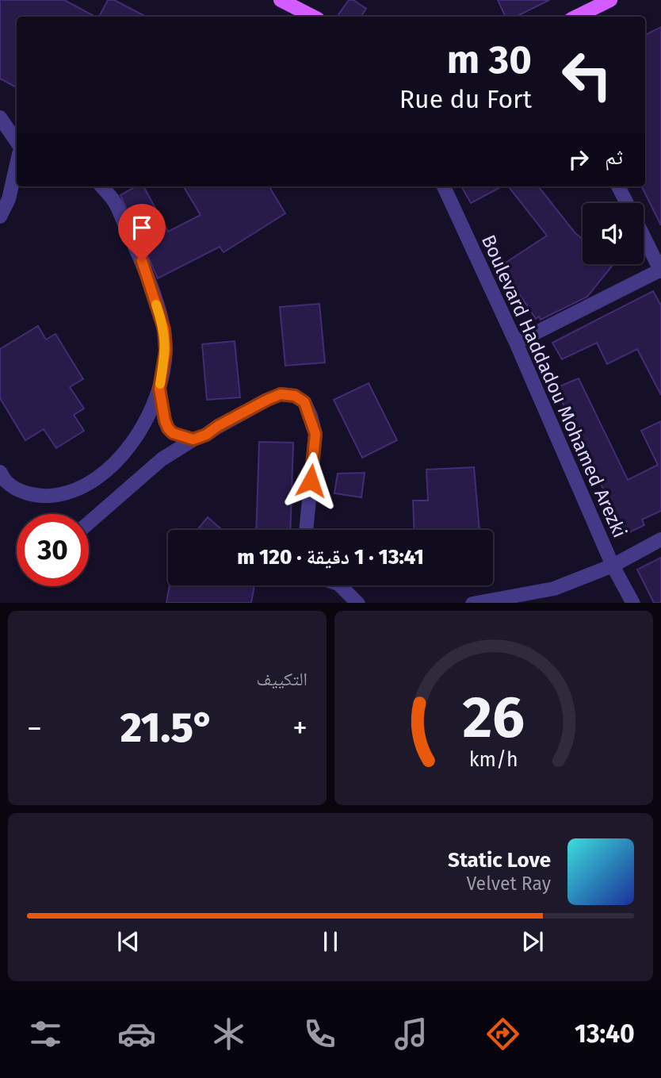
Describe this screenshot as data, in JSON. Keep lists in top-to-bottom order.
{
  "streets": {
    "street": ["Boulevard Haddadou Mohamed Arezki"]
  },
  "page": {
    "turn": ["30 m", "Rue du Fort"],
    "then": "ثم",
    "limit": "30",
    "trip": "13:41 · 1 دقيقة · 120 m",
    "tile": "التكييف",
    "heat": ["−", "21.5°", "+"],
    "song": ["Static Love", "Velvet Ray"],
    "tabs": "13:40",
    "gauge": ["26", "km/h"]
  }
}
